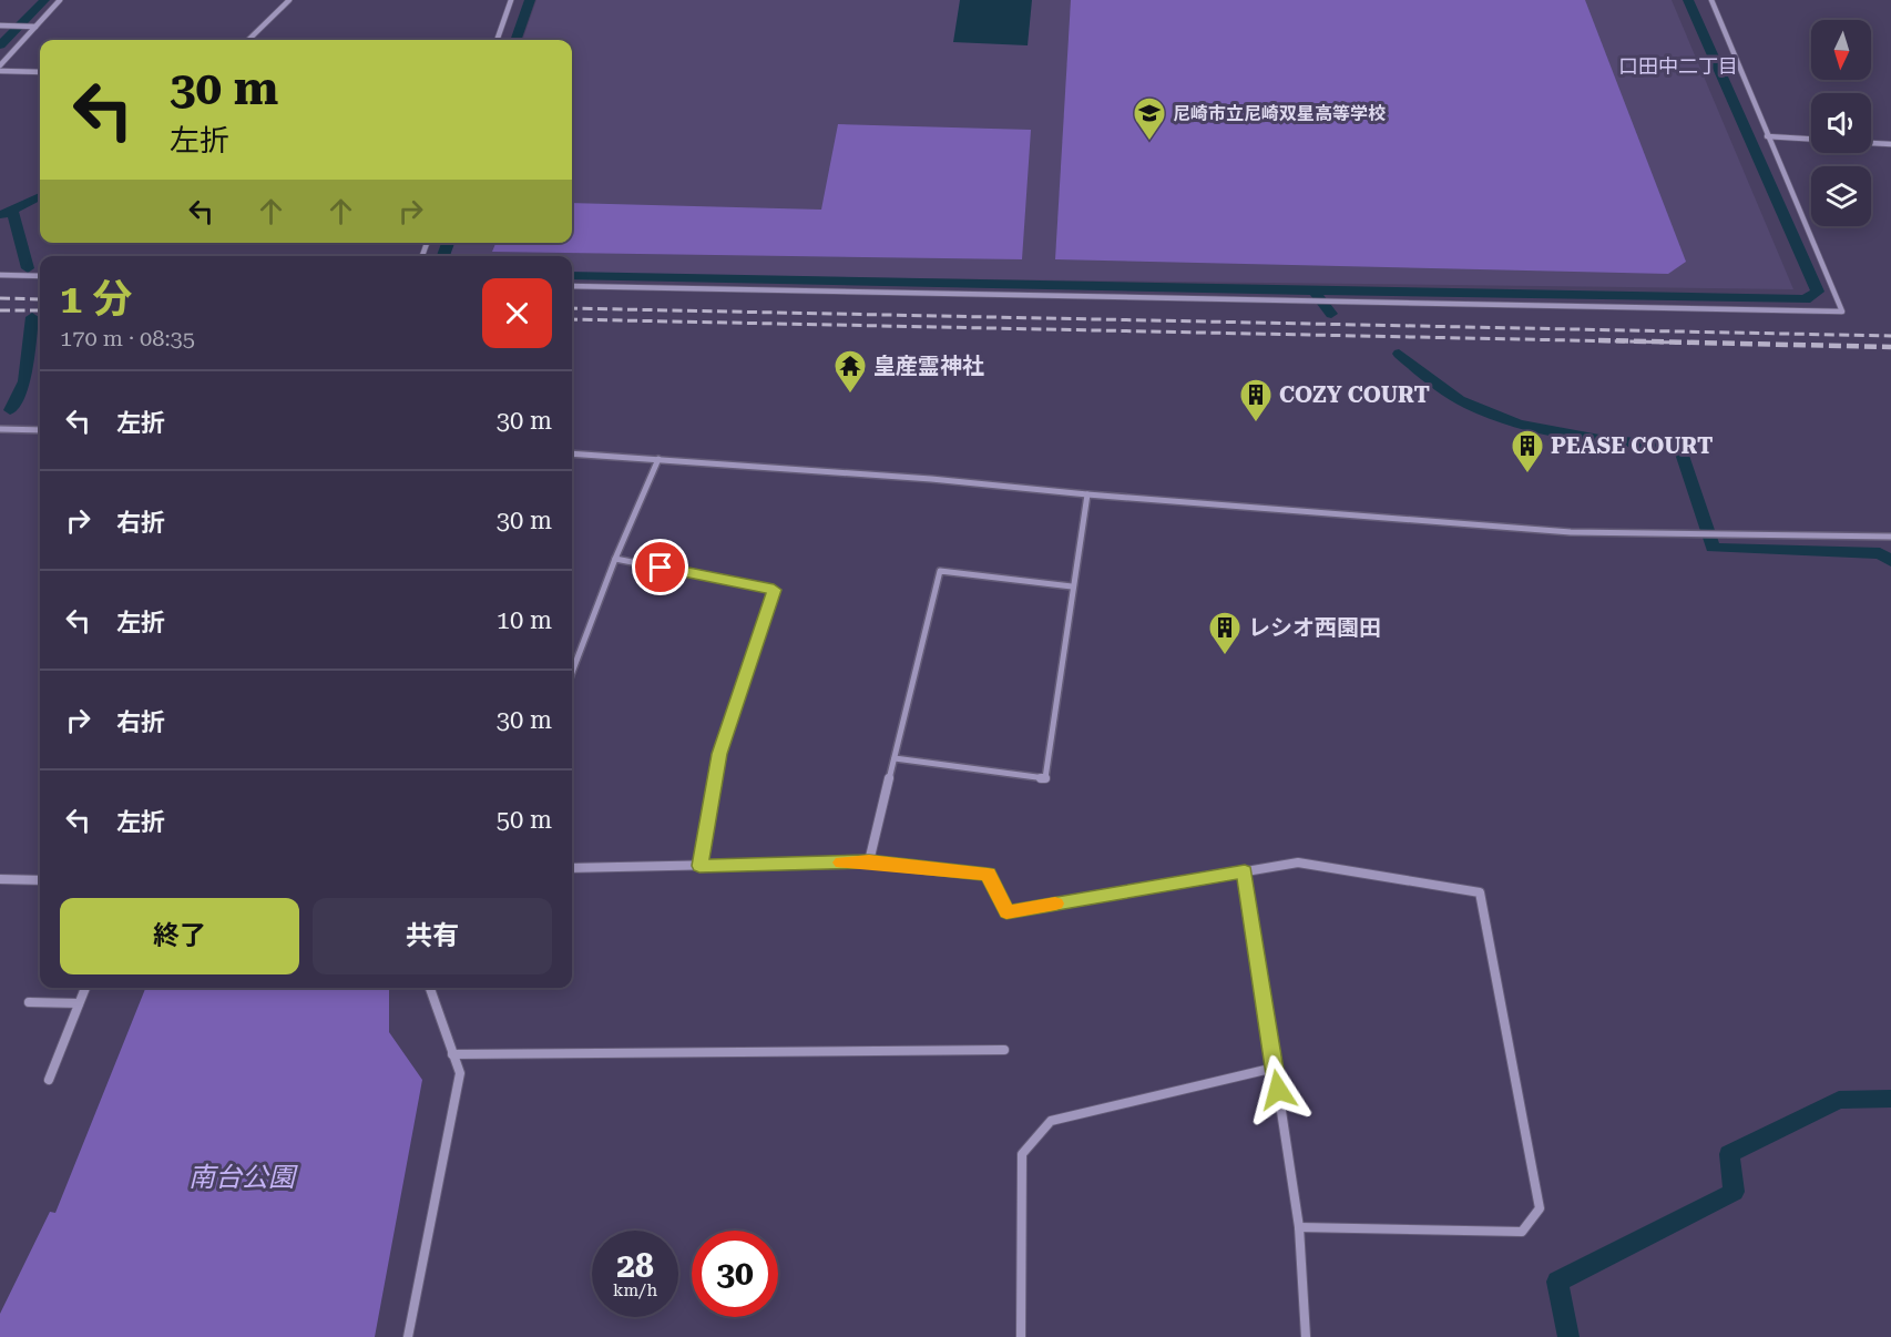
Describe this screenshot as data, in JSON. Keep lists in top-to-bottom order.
{
  "districts": ["口田中二丁目"],
  "parks": ["南台公園"],
  "places": {
    "school or university": ["尼崎市立尼崎双星高等学校"],
    "temple": ["皇産霊神社"],
    "building": ["COZY COURT", "PEASE COURT", "レシオ西園田"]
  },
  "north": "bottom",
  "page": {
    "turn": ["30 m", "左折"],
    "heading": ["1 分", "170 m · 08:35"],
    "list": [
      {
        "name": "左折",
        "value": "30 m"
      },
      {
        "name": "右折",
        "value": "30 m"
      },
      {
        "name": "左折",
        "value": "10 m"
      },
      {
        "name": "右折",
        "value": "30 m"
      },
      {
        "name": "左折",
        "value": "50 m"
      }
    ],
    "buttons": ["終了", "共有"],
    "speed": "28 km/h",
    "limit": "30"
  }
}
